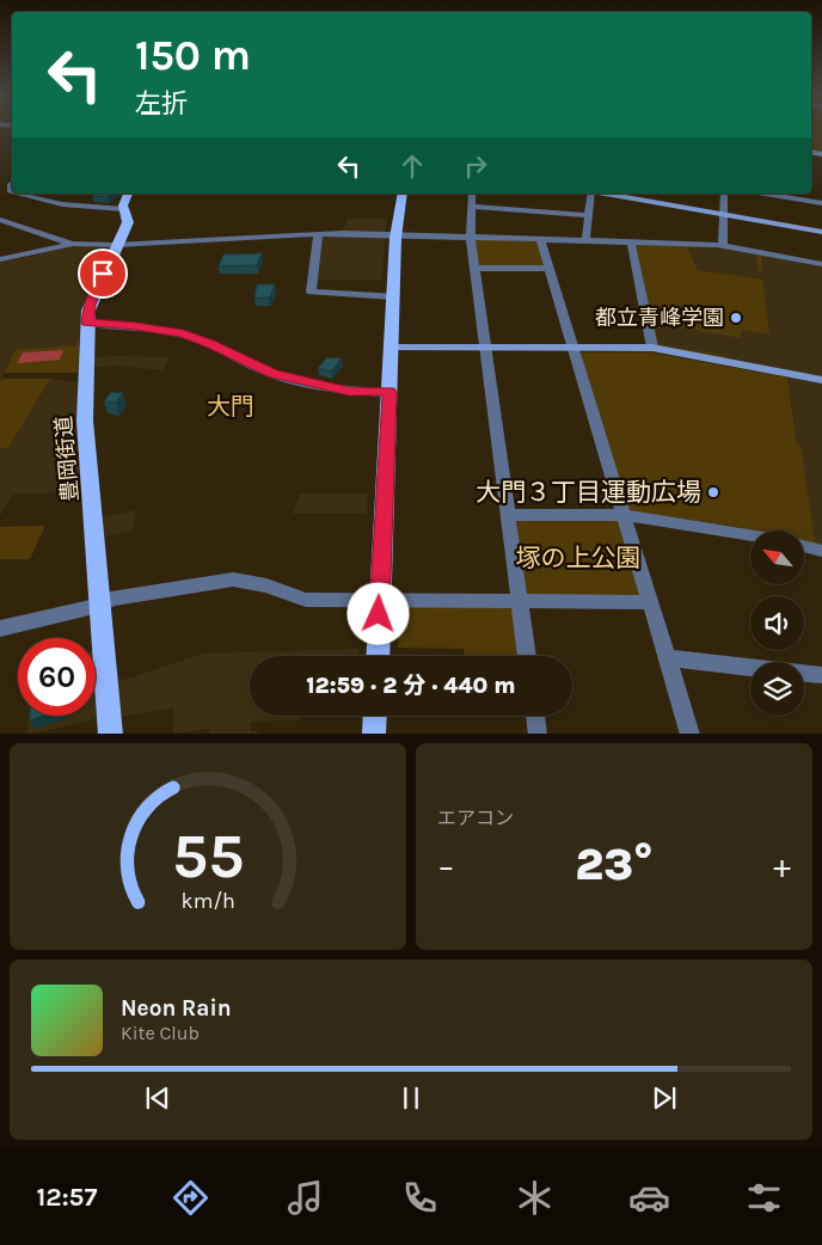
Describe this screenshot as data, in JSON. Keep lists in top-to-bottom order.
{
  "streets": {
    "main road": ["豊岡街道"]
  },
  "districts": ["大門"],
  "parks": ["塚の上公園"],
  "places": ["都立青峰学園", "大門３丁目運動広場"],
  "north": "top left",
  "page": {
    "turn": ["150 m", "左折"],
    "limit": "60",
    "trip": "12:59 · 2 分 · 440 m",
    "tile": "エアコン",
    "heat": ["−", "23°", "+"],
    "song": ["Neon Rain", "Kite Club"],
    "tabs": "12:57",
    "gauge": ["55", "km/h"]
  }
}
